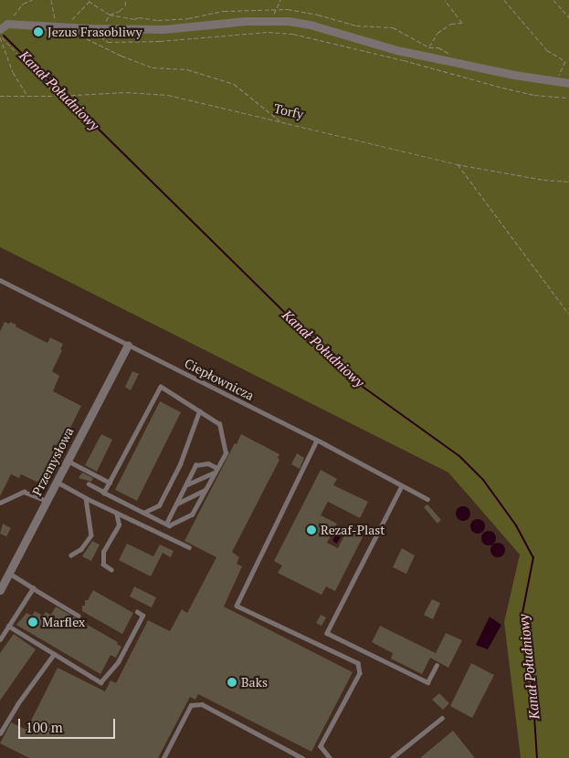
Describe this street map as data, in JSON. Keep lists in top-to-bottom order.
{
  "streets": {
    "street": ["Przemysłowa"],
    "lane": ["Ciepłownicza"],
    "path": ["Torfy"]
  },
  "crossings": [
    ["Ciepłownicza", "Przemysłowa"]
  ],
  "water": ["Kanał Południowy"],
  "places": [
    "Jezus Frasobliwy",
    "Rezaf-Plast",
    "Marflex",
    "Baks"
  ],
  "scale_bar": "100 m"
}
